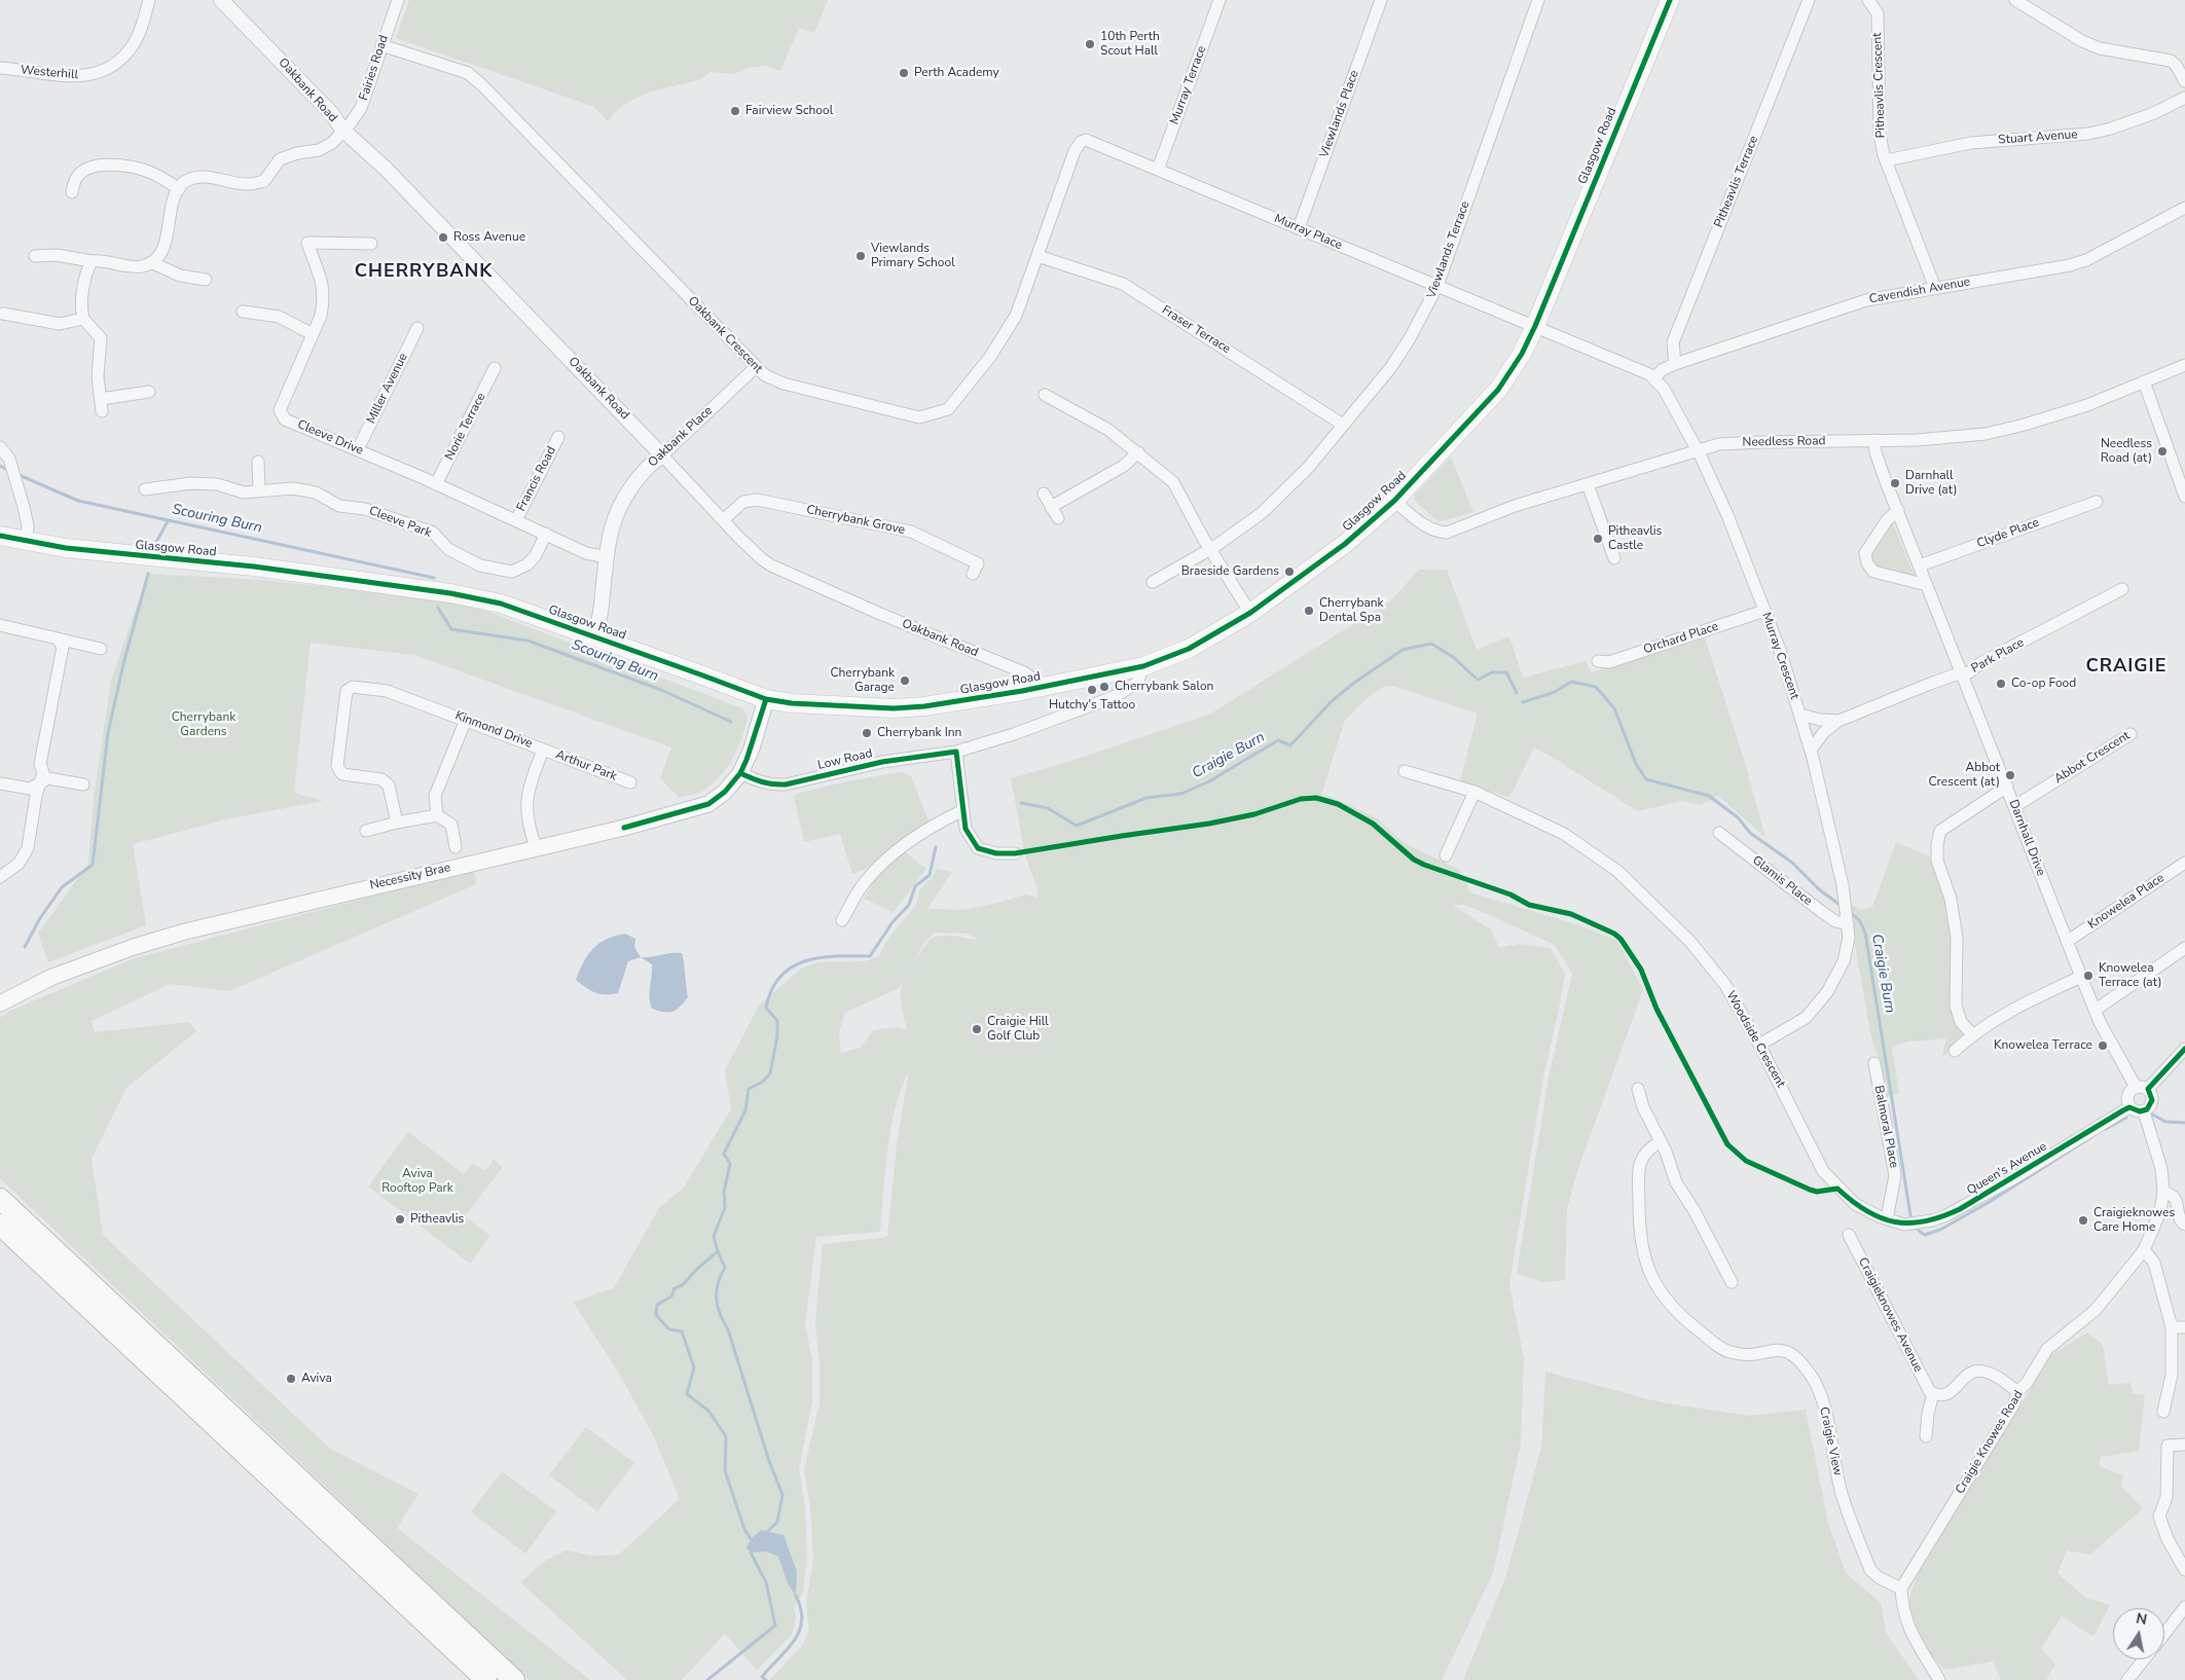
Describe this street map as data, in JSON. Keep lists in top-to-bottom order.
{
  "streets": {
    "main road": ["Glasgow Road", "Necessity Brae"],
    "street": [
      "Fairies Road",
      "Westerhill",
      "Murray Terrace",
      "Pitheavlis Crescent",
      "Oakbank Road",
      "Viewlands Place",
      "Stuart Avenue",
      "Pitheavlis Terrace",
      "Murray Place",
      "Viewlands Terrace",
      "Cavendish Avenue",
      "Fraser Terrace",
      "Oakbank Crescent",
      "Miller Avenue",
      "Norie Terrace",
      "Oakbank Place",
      "Cleeve Drive",
      "Needless Road",
      "Francis Road",
      "Cherrybank Grove",
      "Cleeve Park",
      "Clyde Place",
      "Orchard Place",
      "Murray Crescent",
      "Park Place",
      "Kinmond Drive",
      "Abbot Crescent",
      "Low Road",
      "Arthur Park",
      "Darnhall Drive",
      "Glamis Place",
      "Knowelea Place",
      "Woodside Crescent",
      "Balmoral Place",
      "Queen's Avenue",
      "Craigieknowes Avenue",
      "Craigie View",
      "Craigie Knowes Road"
    ]
  },
  "crossings": [
    ["Fairies Road", "Oakbank Road"],
    ["Fairies Road", "Oakbank Crescent"],
    ["Murray Terrace", "Murray Place"],
    ["Pitheavlis Crescent", "Stuart Avenue"],
    ["Pitheavlis Crescent", "Cavendish Avenue"],
    ["Oakbank Road", "Glasgow Road"],
    ["Oakbank Road", "Oakbank Place"],
    ["Oakbank Road", "Cherrybank Grove"],
    ["Viewlands Place", "Murray Place"],
    ["Glasgow Road", "Murray Place"],
    ["Glasgow Road", "Oakbank Place"],
    ["Glasgow Road", "Needless Road"],
    ["Glasgow Road", "Murray Crescent"],
    ["Glasgow Road", "Low Road"],
    ["Glasgow Road", "Necessity Brae"],
    ["Pitheavlis Terrace", "Cavendish Avenue"],
    ["Murray Place", "Viewlands Terrace"],
    ["Murray Place", "Oakbank Crescent"],
    ["Murray Place", "Murray Crescent"],
    ["Viewlands Terrace", "Fraser Terrace"],
    ["Cavendish Avenue", "Murray Crescent"],
    ["Fraser Terrace", "Oakbank Crescent"],
    ["Oakbank Crescent", "Oakbank Place"],
    ["Miller Avenue", "Cleeve Drive"],
    ["Norie Terrace", "Cleeve Drive"],
    ["Oakbank Place", "Cleeve Drive"],
    ["Cleeve Drive", "Francis Road"],
    ["Cleeve Drive", "Cleeve Park"],
    ["Needless Road", "Murray Crescent"],
    ["Needless Road", "Darnhall Drive"],
    ["Clyde Place", "Darnhall Drive"],
    ["Orchard Place", "Murray Crescent"],
    ["Murray Crescent", "Park Place"],
    ["Murray Crescent", "Glamis Place"],
    ["Murray Crescent", "Woodside Crescent"],
    ["Park Place", "Darnhall Drive"],
    ["Kinmond Drive", "Arthur Park"],
    ["Kinmond Drive", "Necessity Brae"],
    ["Abbot Crescent", "Darnhall Drive"],
    ["Low Road", "Necessity Brae"],
    ["Darnhall Drive", "Knowelea Place"],
    ["Darnhall Drive", "Queen's Avenue"],
    ["Darnhall Drive", "Craigie Knowes Road"],
    ["Woodside Crescent", "Balmoral Place"],
    ["Woodside Crescent", "Queen's Avenue"],
    ["Balmoral Place", "Queen's Avenue"],
    ["Queen's Avenue", "Craigie Knowes Road"],
    ["Craigie View", "Craigie Knowes Road"]
  ],
  "districts": ["CHERRYBANK", "CRAIGIE"],
  "water": ["Scouring Burn", "Craigie Burn"],
  "parks": ["Cherrybank Gardens", "Aviva Rooftop Park"],
  "places": [
    "10th Perth Scout Hall",
    "Perth Academy",
    "Fairview School",
    "Ross Avenue",
    "Viewlands Primary School",
    "Needless Road (at)",
    "Darnhall Drive (at)",
    "Pitheavlis Castle",
    "Braeside Gardens",
    "Cherrybank Dental Spa",
    "Cherrybank Garage",
    "Co-op Food",
    "Cherrybank Salon",
    "Hutchy's Tattoo",
    "Cherrybank Inn",
    "Abbot Crescent (at)",
    "Knowelea Terrace (at)",
    "Craigie Hill Golf Club",
    "Knowelea Terrace",
    "Pitheavlis",
    "Craigieknowes Care Home",
    "Aviva"
  ],
  "north": "top"
}
